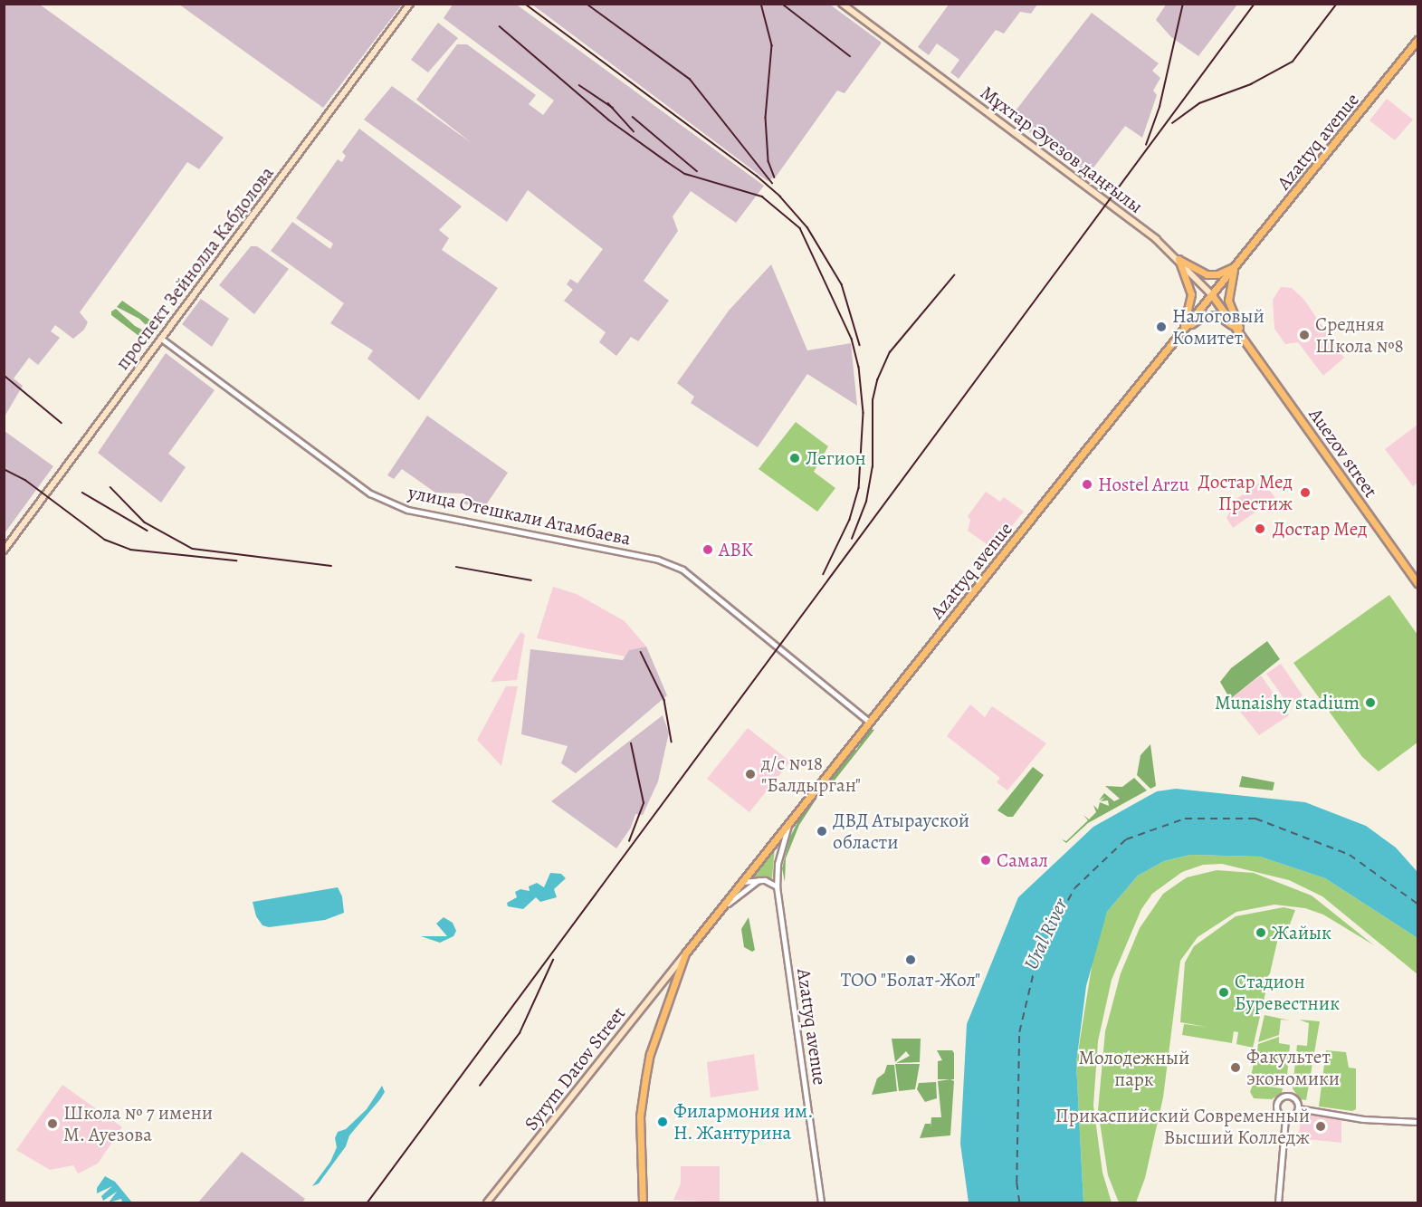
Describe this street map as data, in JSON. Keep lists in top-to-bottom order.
{
  "streets": {
    "main road": [
      "Azattyq avenue",
      "Мұхтар Әуезов даңғылы",
      "проспект Зейнолла Кабдолова",
      "Auezov street",
      "Syrym Datov Street"
    ],
    "street": ["улица Отешкали Атамбаева"]
  },
  "crossings": [
    ["Azattyq avenue", "Мұхтар Әуезов даңғылы"],
    ["Azattyq avenue", "улица Отешкали Атамбаева"],
    ["Azattyq avenue", "Syrym Datov Street"],
    ["Мұхтар Әуезов даңғылы", "Auezov street"],
    ["проспект Зейнолла Кабдолова", "улица Отешкали Атамбаева"]
  ],
  "water": ["Ural River"],
  "parks": ["Молодежный парк"],
  "places": [
    "Налоговый Комитет",
    "Средняя Школа №8",
    "Легион",
    "Hostel Arzu",
    "Достар Мед Престиж",
    "Достар Мед",
    "ABK",
    "Munaishy stadium",
    "д/с №18 \"Балдырган\"",
    "ДВД Атырауской области",
    "Самал",
    "Жайык",
    "ТОО \"Болат-Жол\"",
    "Стадион Буревестник",
    "Факультет экономики",
    "Филармония им. Н. Жантурина",
    "Школа № 7 имени М. Ауезова",
    "Прикаспийский Современный Высший Колледж"
  ]
}
